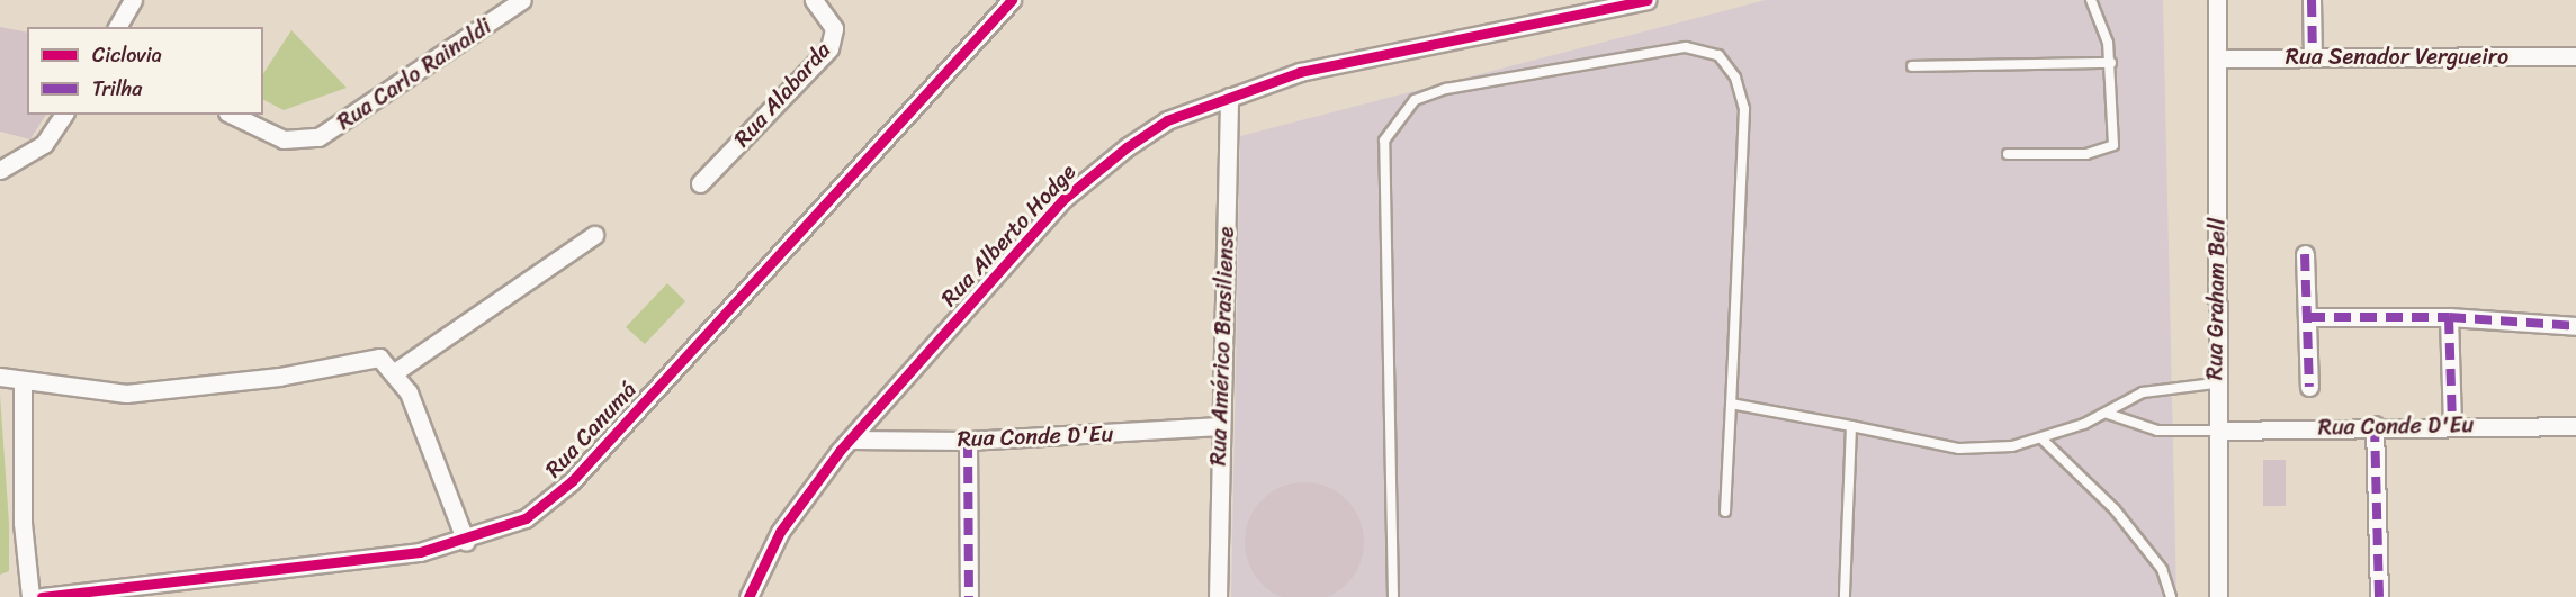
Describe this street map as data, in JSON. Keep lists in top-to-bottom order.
{
  "streets": {
    "street": [
      "Rua Senador Vergueiro",
      "Rua Carlo Rainaldi",
      "Rua Alabarda",
      "Rua Alberto Hodge",
      "Rua Graham Bell",
      "Rua Américo Brasiliense",
      "Rua Conde D'Eu",
      "Rua Canumá"
    ]
  },
  "crossings": [
    ["Rua Senador Vergueiro", "Rua Graham Bell"],
    ["Rua Alberto Hodge", "Rua Américo Brasiliense"],
    ["Rua Alberto Hodge", "Rua Conde D'Eu"],
    ["Rua Graham Bell", "Rua Conde D'Eu"],
    ["Rua Américo Brasiliense", "Rua Conde D'Eu"]
  ],
  "legend": ["Ciclovia", "Trilha"]
}
